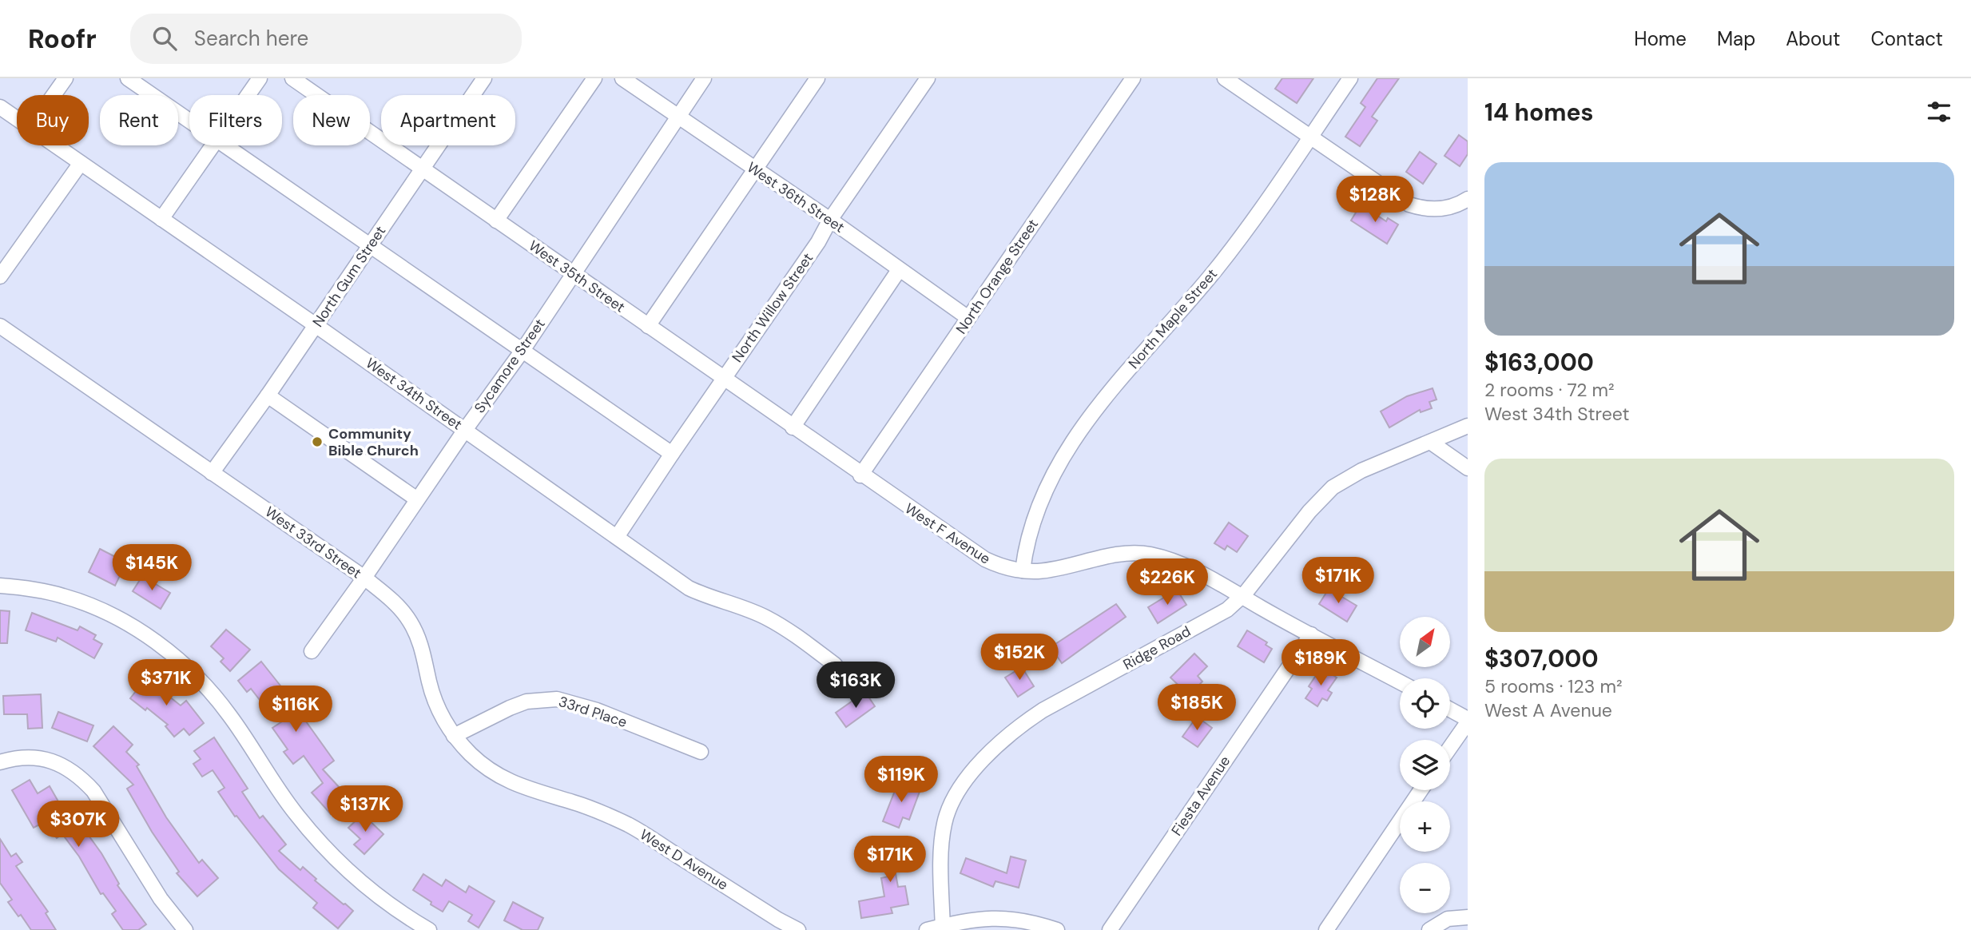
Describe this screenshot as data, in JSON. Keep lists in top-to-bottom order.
{
  "streets": {
    "street": [
      "West 36th Street",
      "North Gum Street",
      "West 35th Street",
      "North Orange Street",
      "North Willow Street",
      "North Maple Street",
      "Sycamore Street",
      "West 34th Street",
      "West F Avenue",
      "West 33rd Street",
      "Ridge Road",
      "33rd Place",
      "Fiesta Avenue",
      "West D Avenue"
    ]
  },
  "crossings": [
    ["West 36th Street", "North Orange Street"],
    ["West 36th Street", "North Willow Street"],
    ["West 36th Street", "Sycamore Street"],
    ["North Gum Street", "West 35th Street"],
    ["North Gum Street", "West 34th Street"],
    ["North Gum Street", "West 33rd Street"],
    ["West 35th Street", "North Orange Street"],
    ["West 35th Street", "North Willow Street"],
    ["West 35th Street", "Sycamore Street"],
    ["West 35th Street", "West F Avenue"],
    ["North Orange Street", "West F Avenue"],
    ["North Willow Street", "West 34th Street"],
    ["North Maple Street", "West F Avenue"],
    ["Sycamore Street", "West 34th Street"],
    ["Sycamore Street", "West 33rd Street"],
    ["West F Avenue", "Ridge Road"],
    ["West F Avenue", "Fiesta Avenue"],
    ["West 33rd Street", "33rd Place"],
    ["West 33rd Street", "West D Avenue"]
  ],
  "places": ["Community Bible Church"],
  "north": "top right",
  "page": {
    "header": "Roofr",
    "search": "Search here",
    "nav": [
      "Home",
      "Map",
      "About",
      "Contact"
    ],
    "heading": "14 homes",
    "chip": [
      "Buy",
      "Rent",
      "Filters",
      "New",
      "Apartment"
    ],
    "list": [
      {
        "name": "$163,000",
        "note": "2 rooms · 72 m² · West 34th Street"
      },
      {
        "name": "$307,000",
        "note": "5 rooms · 123 m² · West A Avenue"
      }
    ],
    "price": [
      "$128K",
      "$145K",
      "$171K",
      "$226K",
      "$152K",
      "$189K",
      "$371K",
      "$163K",
      "$185K",
      "$116K",
      "$119K",
      "$137K",
      "$307K",
      "$171K"
    ],
    "map_buttons": ["+", "−"]
  }
}
